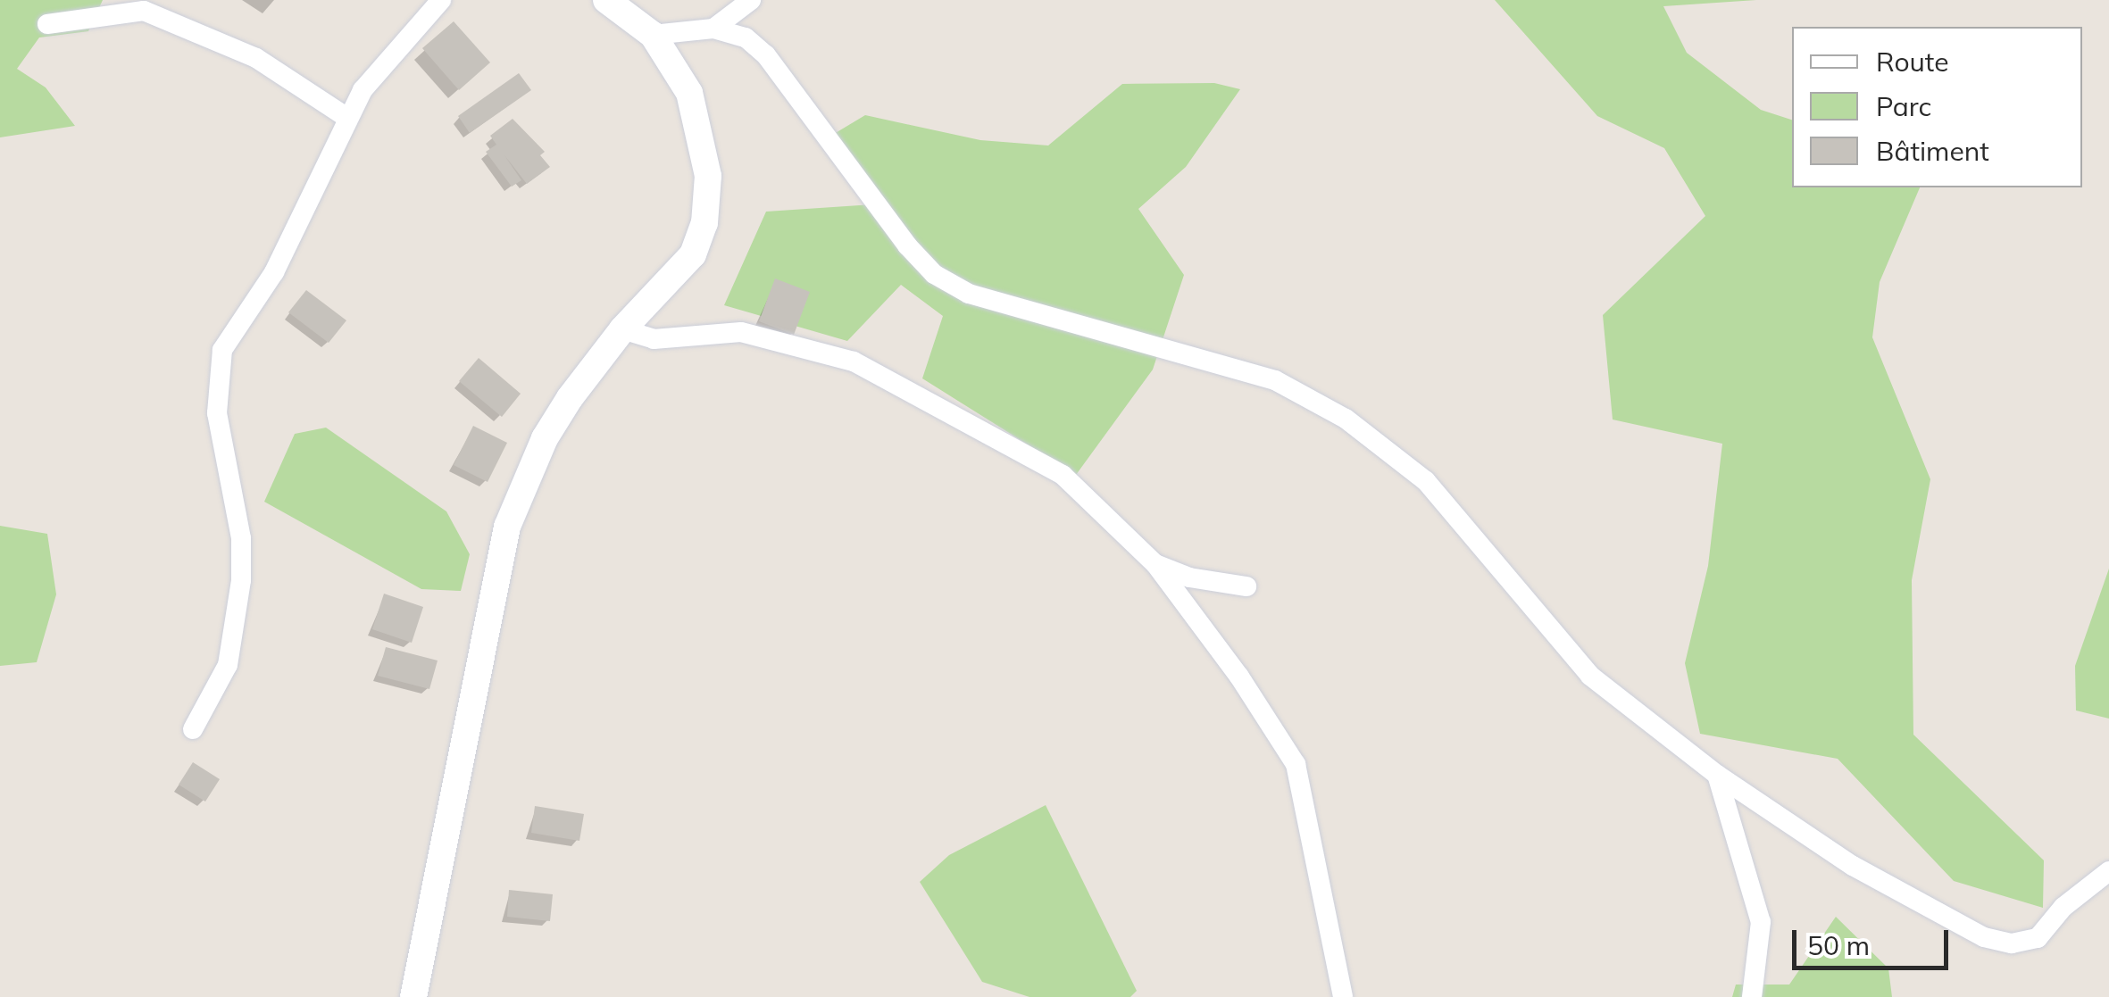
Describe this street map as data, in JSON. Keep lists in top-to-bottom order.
{
  "legend": ["Route", "Parc", "Bâtiment"],
  "scale_bar": "50 m"
}
